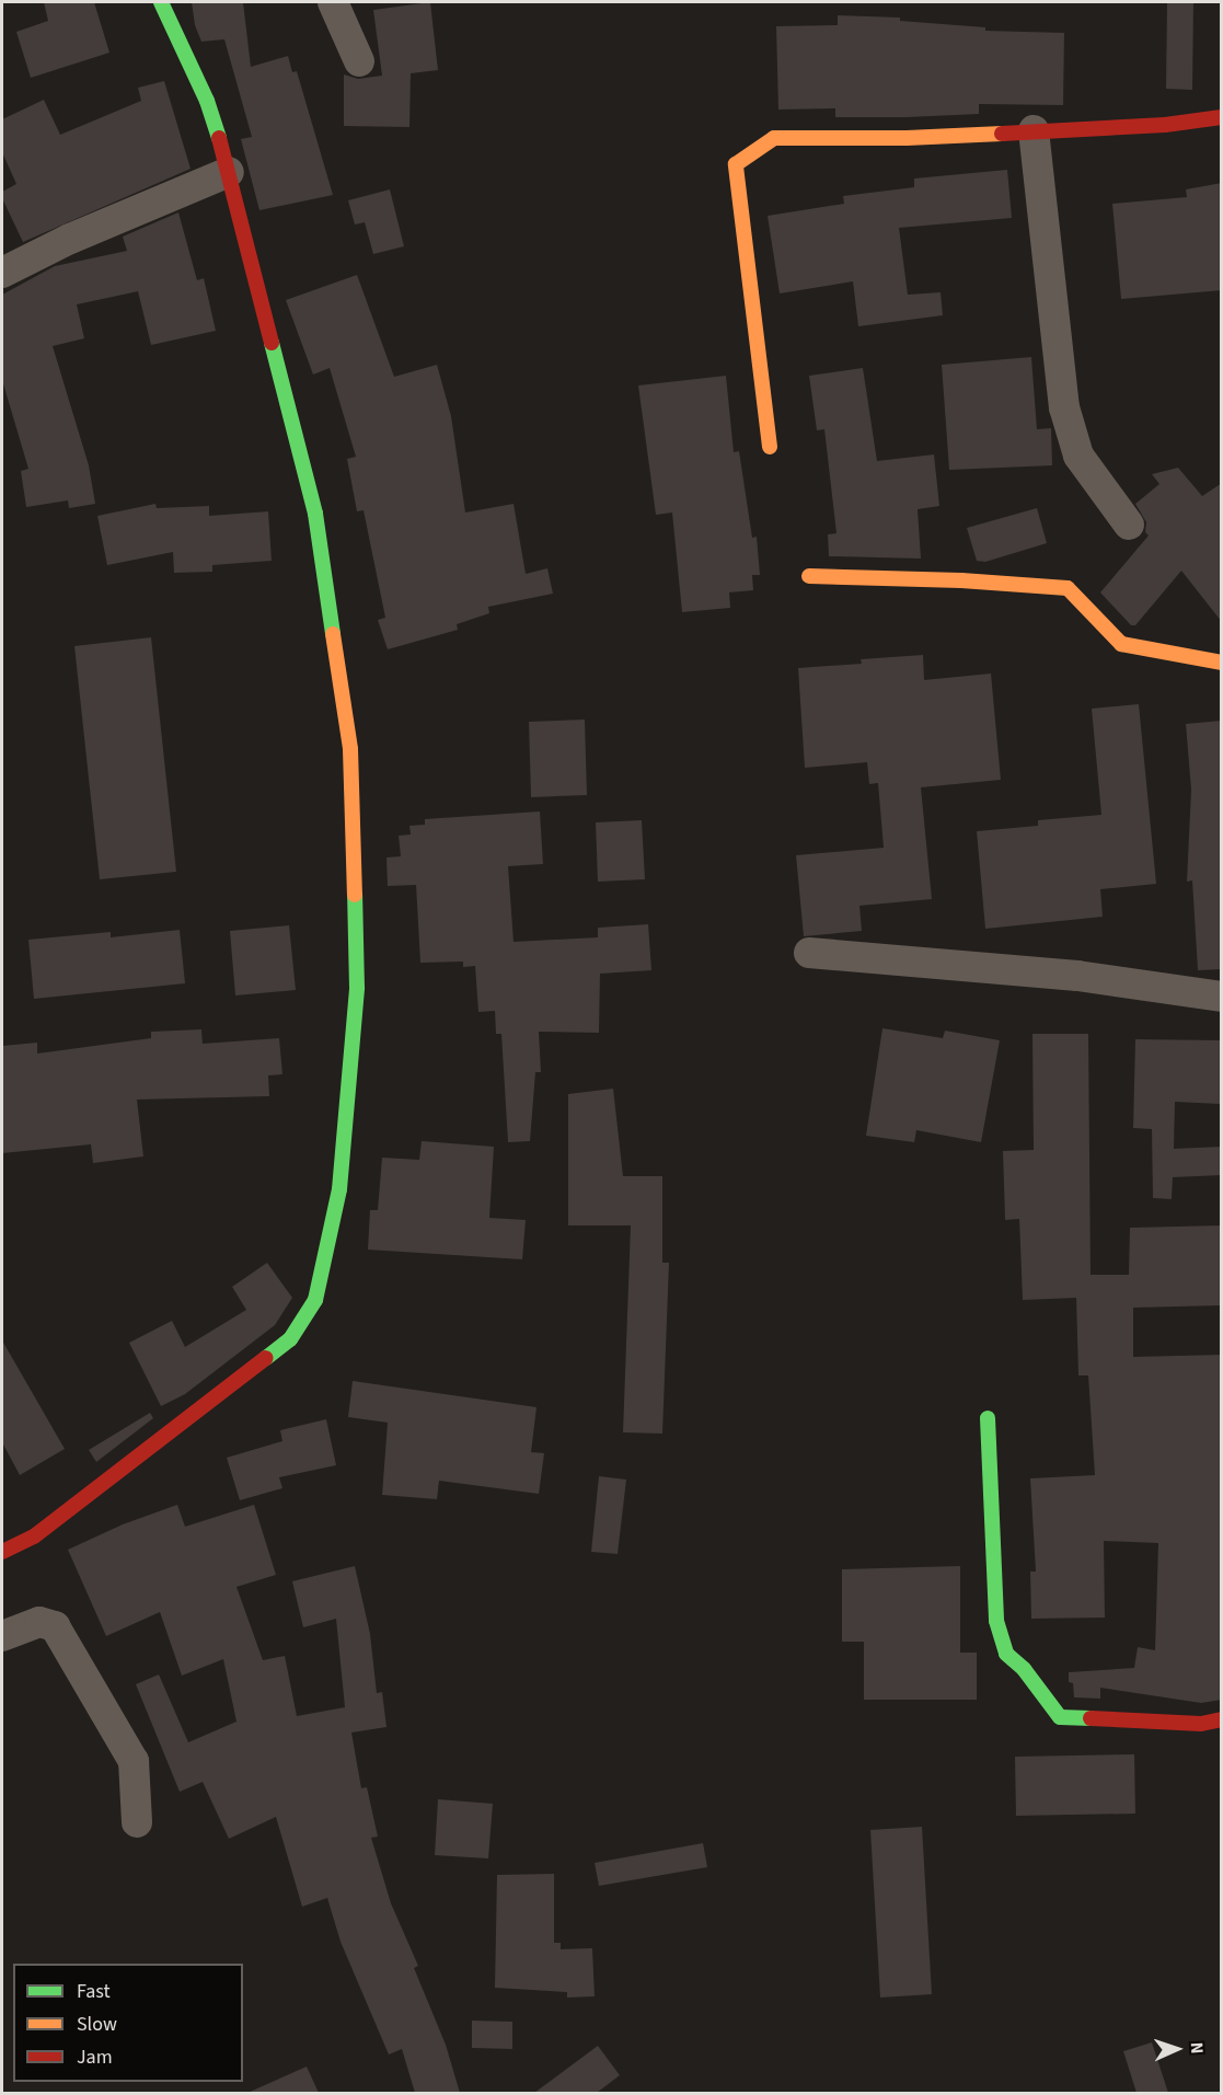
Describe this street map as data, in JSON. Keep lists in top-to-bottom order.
{
  "legend": ["Fast", "Slow", "Jam"],
  "north": "right"
}
